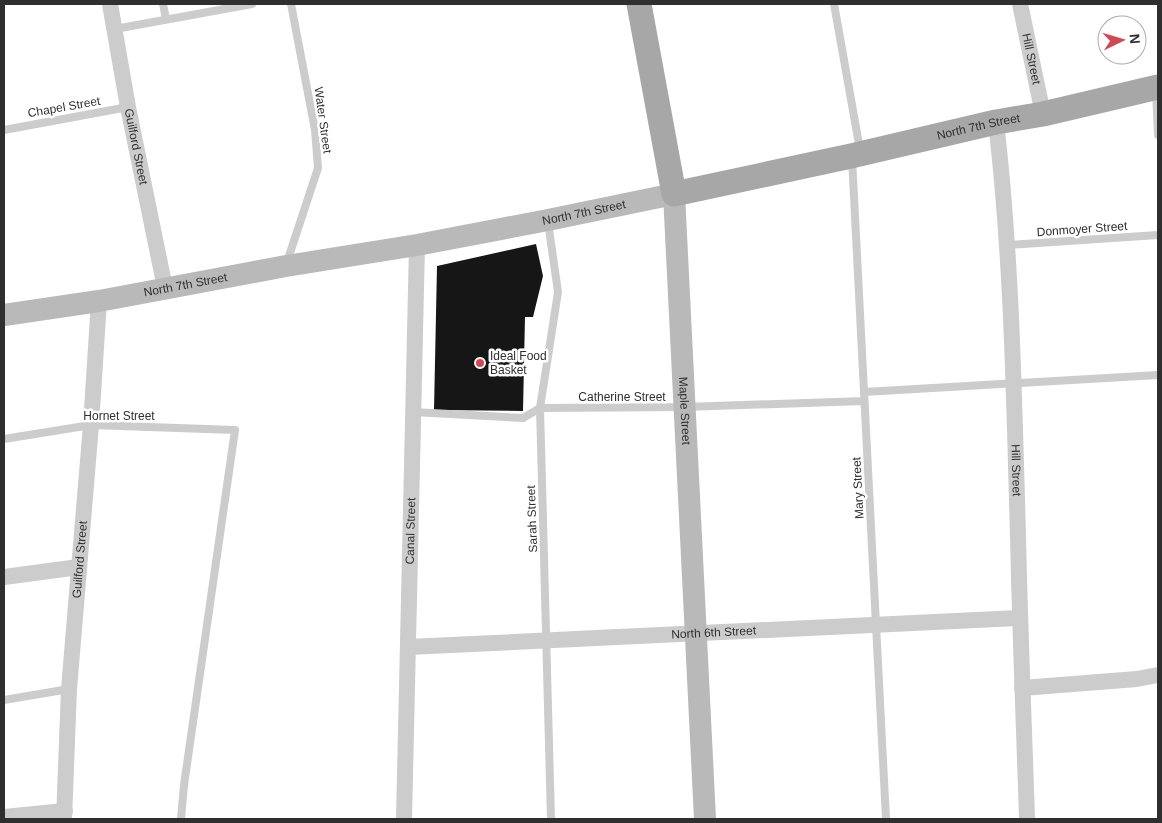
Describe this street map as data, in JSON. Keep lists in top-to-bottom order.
{
  "streets": {
    "main road": ["North 7th Street", "Maple Street"],
    "street": [
      "Hill Street",
      "Guilford Street",
      "Canal Street",
      "North 6th Street"
    ],
    "lane": [
      "Chapel Street",
      "Water Street",
      "Donmoyer Street",
      "Catherine Street",
      "Hornet Street",
      "Mary Street",
      "Sarah Street"
    ]
  },
  "crossings": [
    ["Hill Street", "North 7th Street"],
    ["Hill Street", "Donmoyer Street"],
    ["Hill Street", "North 6th Street"],
    ["Chapel Street", "Guilford Street"],
    ["Water Street", "North 7th Street"],
    ["North 7th Street", "Guilford Street"],
    ["North 7th Street", "Maple Street"],
    ["North 7th Street", "Mary Street"],
    ["North 7th Street", "Sarah Street"],
    ["North 7th Street", "Canal Street"],
    ["Guilford Street", "Hornet Street"],
    ["Catherine Street", "Maple Street"],
    ["Catherine Street", "Mary Street"],
    ["Catherine Street", "Sarah Street"],
    ["Catherine Street", "Canal Street"],
    ["Maple Street", "North 6th Street"],
    ["Mary Street", "North 6th Street"],
    ["Sarah Street", "North 6th Street"],
    ["Canal Street", "North 6th Street"]
  ],
  "places": ["Ideal Food Basket"],
  "north": "right"
}
